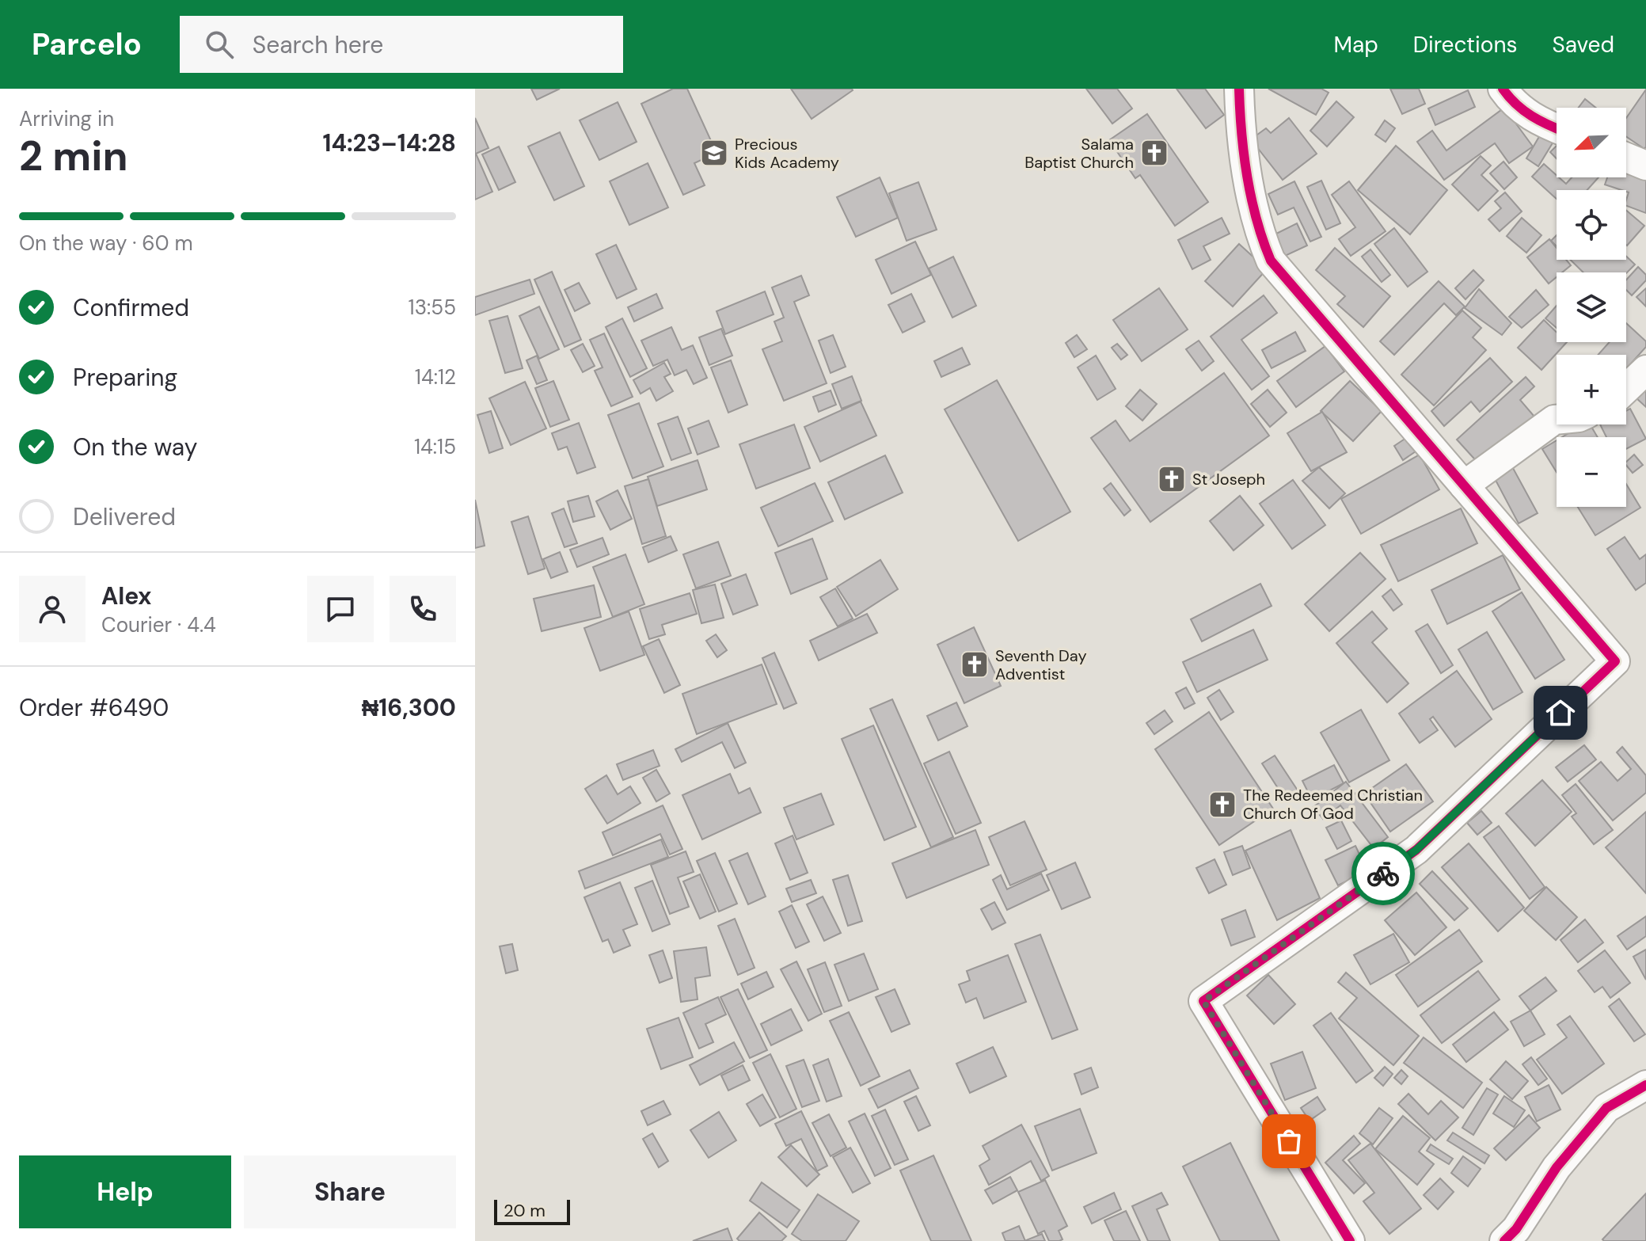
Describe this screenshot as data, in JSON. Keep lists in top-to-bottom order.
{
  "places": {
    "school or university": ["Precious Kids Academy"],
    "church": [
      "Salama Baptist Church",
      "St Joseph",
      "Seventh Day Adventist",
      "The Redeemed Christian Church Of God"
    ]
  },
  "scale_bar": "20 m",
  "north": "bottom left",
  "page": {
    "header": "Parcelo",
    "search": "Search here",
    "nav": ["Map", "Directions", "Saved"],
    "heading": ["2 min", "Arriving in", "14:23–14:28"],
    "panel": [
      "Alex",
      "Courier · 4.4",
      "Order #6490",
      "₦16,300"
    ],
    "map_buttons": ["+", "−"],
    "bar": "On the way · 60 m",
    "list": [
      ["Confirmed", "13:55"],
      ["Preparing", "14:12"],
      ["On the way", "14:15"],
      "Delivered"
    ],
    "buttons": ["Help", "Share"],
    "scale": "20 m"
  }
}
